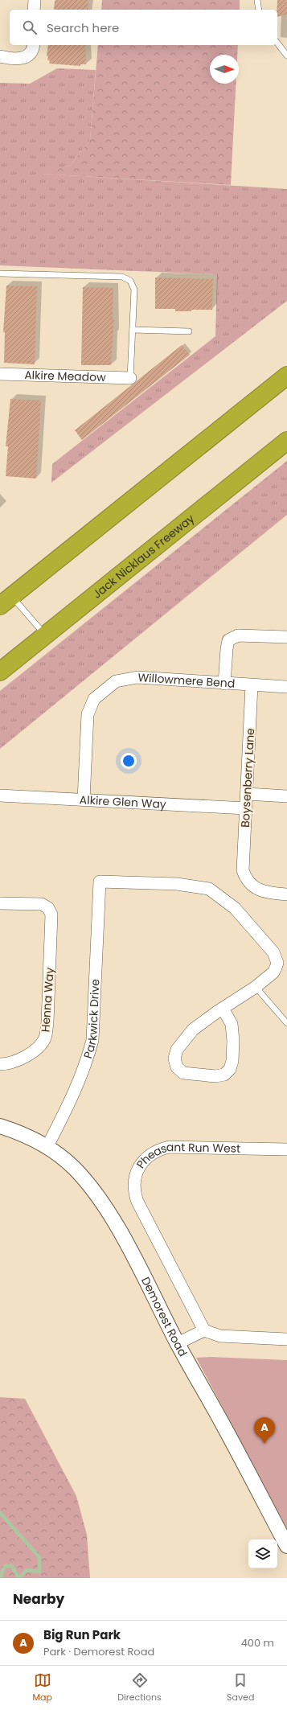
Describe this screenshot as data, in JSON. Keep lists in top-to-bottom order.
{
  "streets": {
    "highway": ["Jack Nicklaus Freeway"],
    "street": [
      "Alkire Meadow",
      "Willowmere Bend",
      "Boysenberry Lane",
      "Alkire Glen Way",
      "Henna Way",
      "Parkwick Drive",
      "Pheasant Run West",
      "Demorest Road"
    ]
  },
  "crossings": [
    ["Willowmere Bend", "Boysenberry Lane"],
    ["Willowmere Bend", "Alkire Glen Way"],
    ["Boysenberry Lane", "Alkire Glen Way"],
    ["Parkwick Drive", "Demorest Road"]
  ],
  "north": "right",
  "page": {
    "search": "Search here",
    "pins": "A",
    "heading": "Nearby",
    "list": [
      {
        "mark": "A",
        "name": "Big Run Park",
        "note": "Park · Demorest Road",
        "value": "400 m"
      }
    ],
    "nav": ["Map", "Directions", "Saved"]
  }
}
